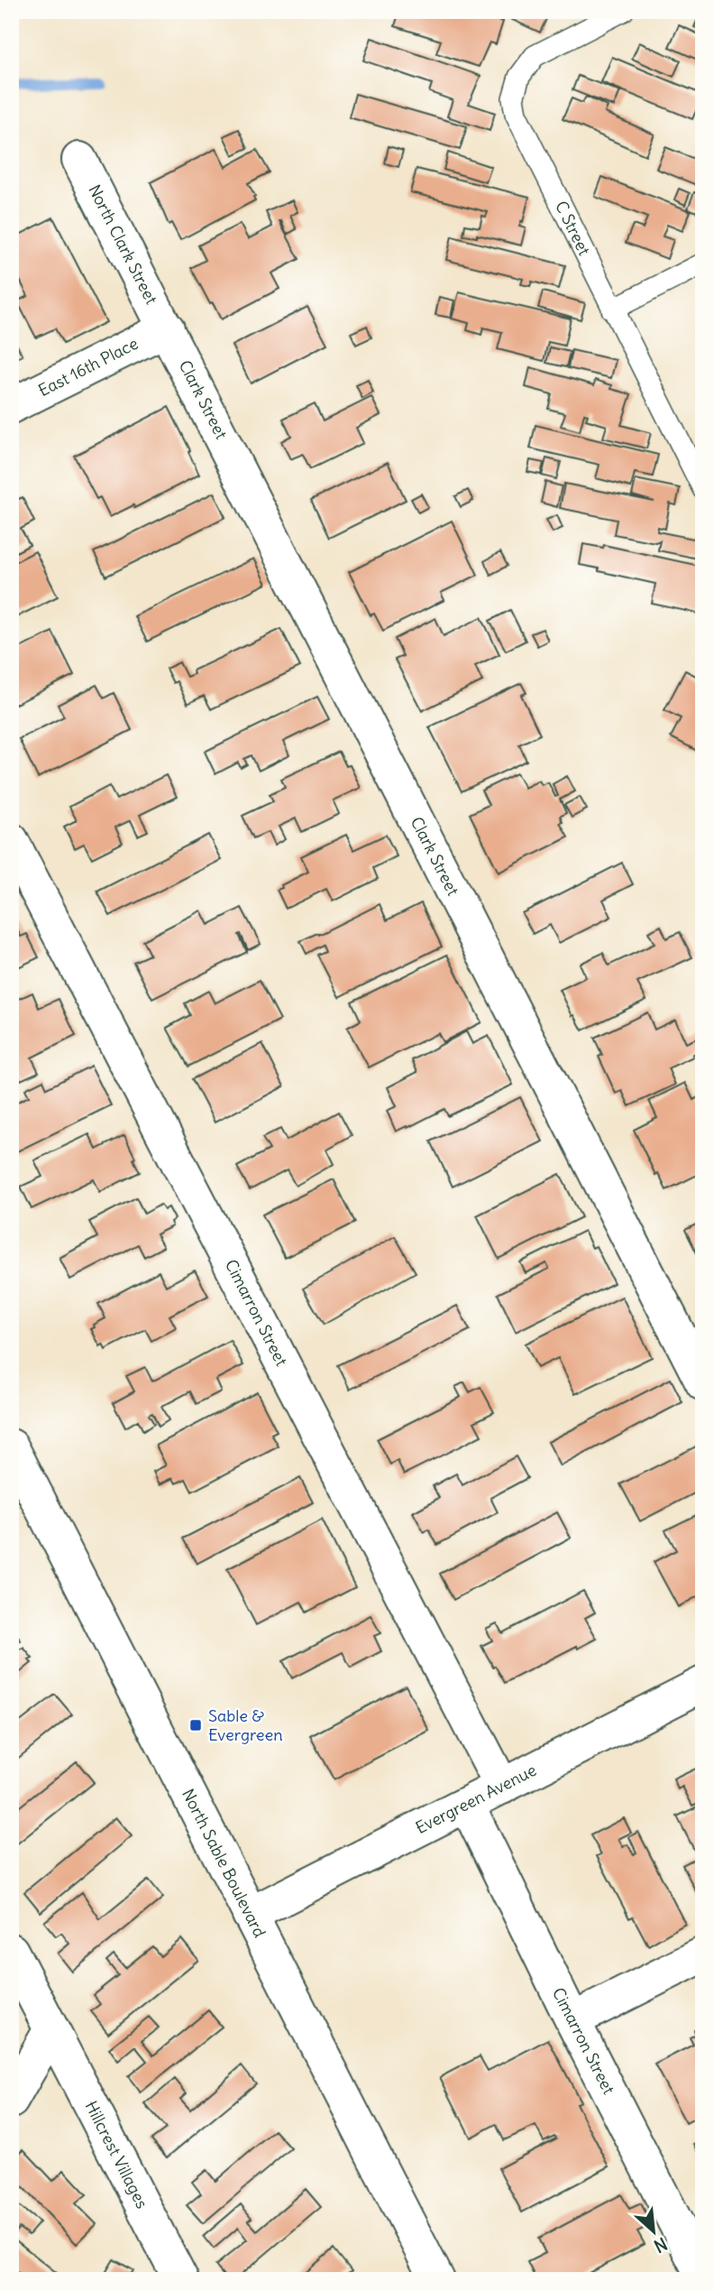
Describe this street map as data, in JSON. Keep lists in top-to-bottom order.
{
  "streets": {
    "street": [
      "North Clark Street",
      "East 16th Place",
      "Clark Street",
      "Cimarron Street",
      "Evergreen Avenue",
      "North Sable Boulevard",
      "Hillcrest Villages"
    ],
    "lane": ["C Street"]
  },
  "crossings": [
    ["North Clark Street", "East 16th Place"],
    ["North Clark Street", "Clark Street"],
    ["East 16th Place", "Clark Street"],
    ["Cimarron Street", "Evergreen Avenue"],
    ["Evergreen Avenue", "North Sable Boulevard"]
  ],
  "places": {
    "transit": ["Sable & Evergreen"]
  },
  "north": "bottom right"
}
